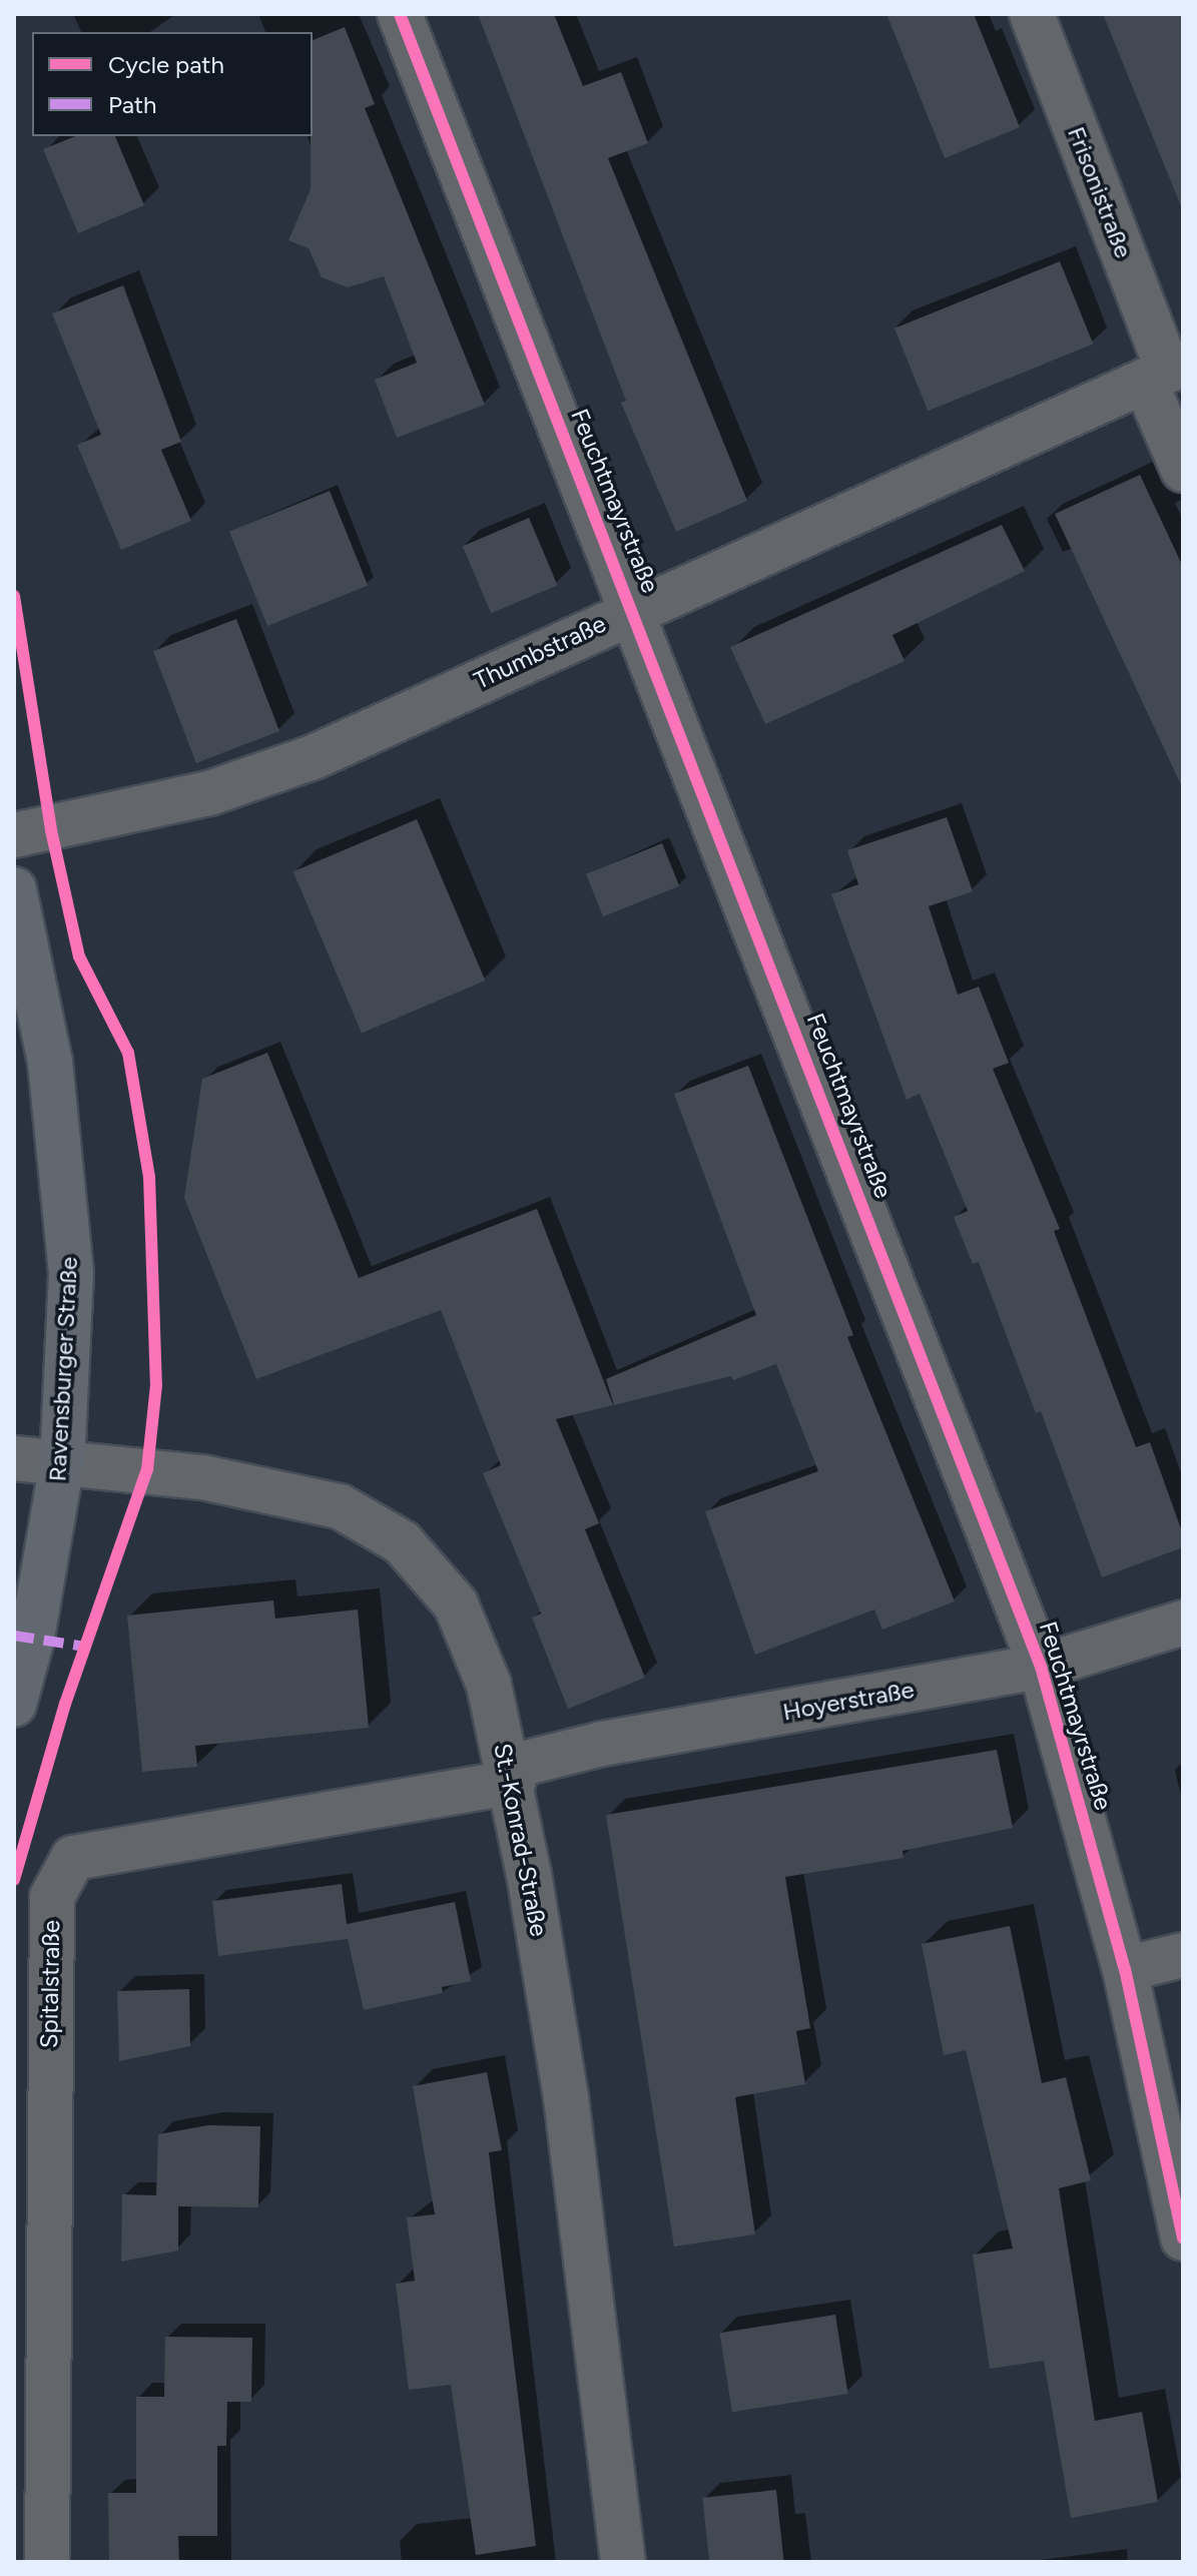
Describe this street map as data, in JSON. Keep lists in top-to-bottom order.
{
  "streets": {
    "main road": ["Ravensburger Straße"],
    "street": [
      "Frisonistraße",
      "Feuchtmayrstraße",
      "Thumbstraße",
      "Hoyerstraße",
      "St.-Konrad-Straße",
      "Spitalstraße"
    ]
  },
  "crossings": [
    ["Frisonistraße", "Thumbstraße"],
    ["Feuchtmayrstraße", "Thumbstraße"],
    ["Feuchtmayrstraße", "Hoyerstraße"],
    ["Ravensburger Straße", "St.-Konrad-Straße"],
    ["Hoyerstraße", "St.-Konrad-Straße"],
    ["Hoyerstraße", "Spitalstraße"],
    ["St.-Konrad-Straße", "Spitalstraße"]
  ],
  "legend": ["Cycle path", "Path"]
}
